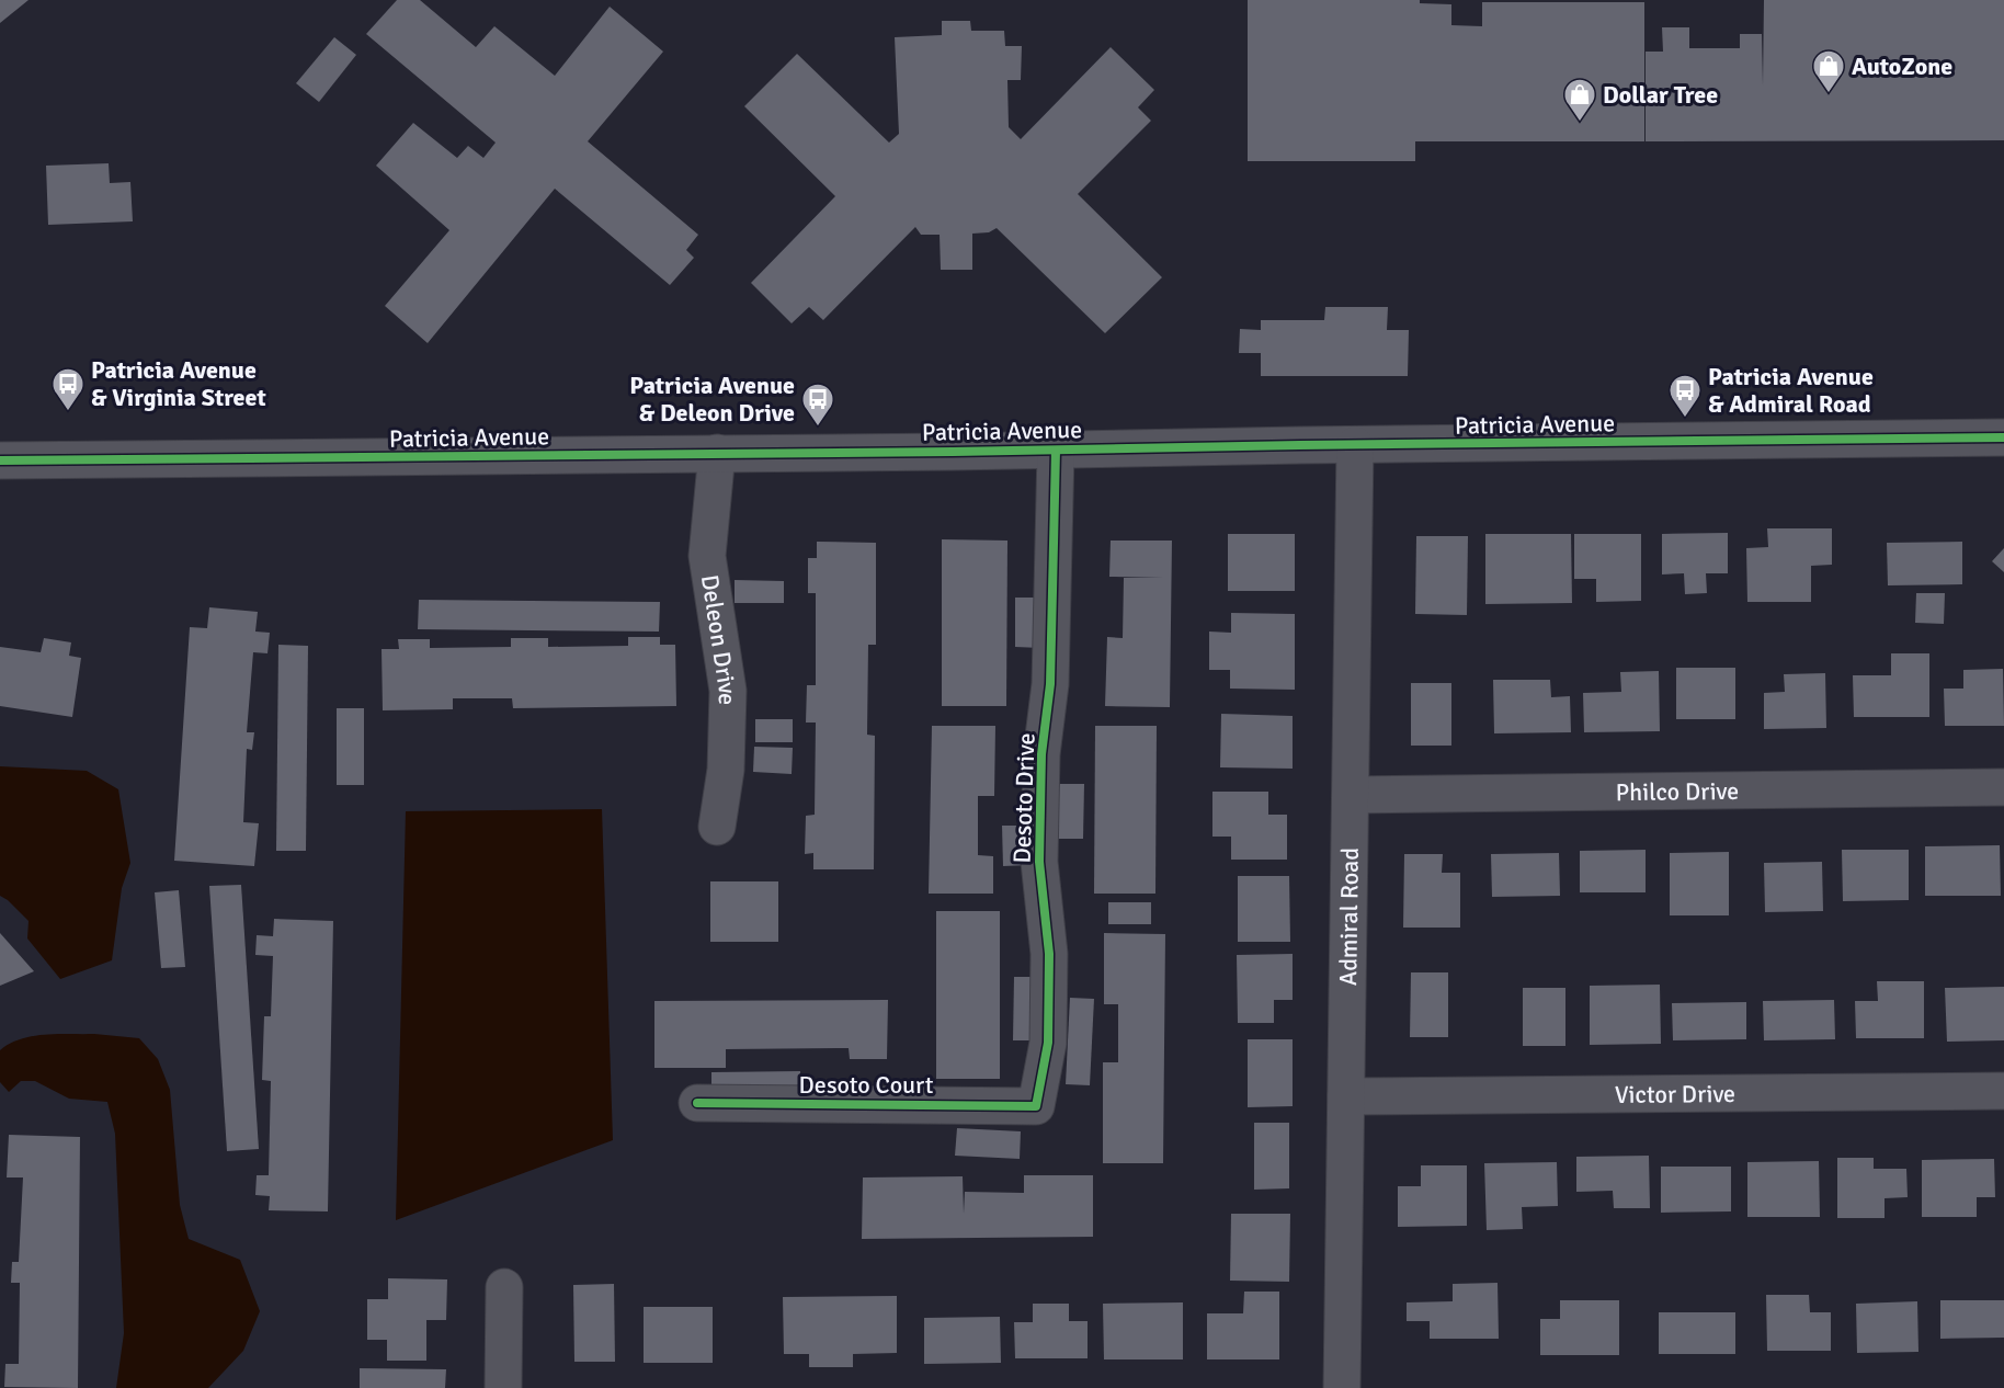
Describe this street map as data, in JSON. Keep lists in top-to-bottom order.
{
  "streets": {
    "street": [
      "Patricia Avenue",
      "Deleon Drive",
      "Philco Drive",
      "Desoto Drive",
      "Admiral Road",
      "Desoto Court",
      "Victor Drive"
    ]
  },
  "crossings": [
    ["Patricia Avenue", "Deleon Drive"],
    ["Patricia Avenue", "Desoto Drive"],
    ["Patricia Avenue", "Admiral Road"],
    ["Philco Drive", "Admiral Road"],
    ["Desoto Drive", "Desoto Court"],
    ["Admiral Road", "Victor Drive"]
  ],
  "places": {
    "shop": ["AutoZone", "Dollar Tree"],
    "bus stop": ["Patricia Avenue & Virginia Street", "Patricia Avenue & Admiral Road", "Patricia Avenue & Deleon Drive"]
  }
}
